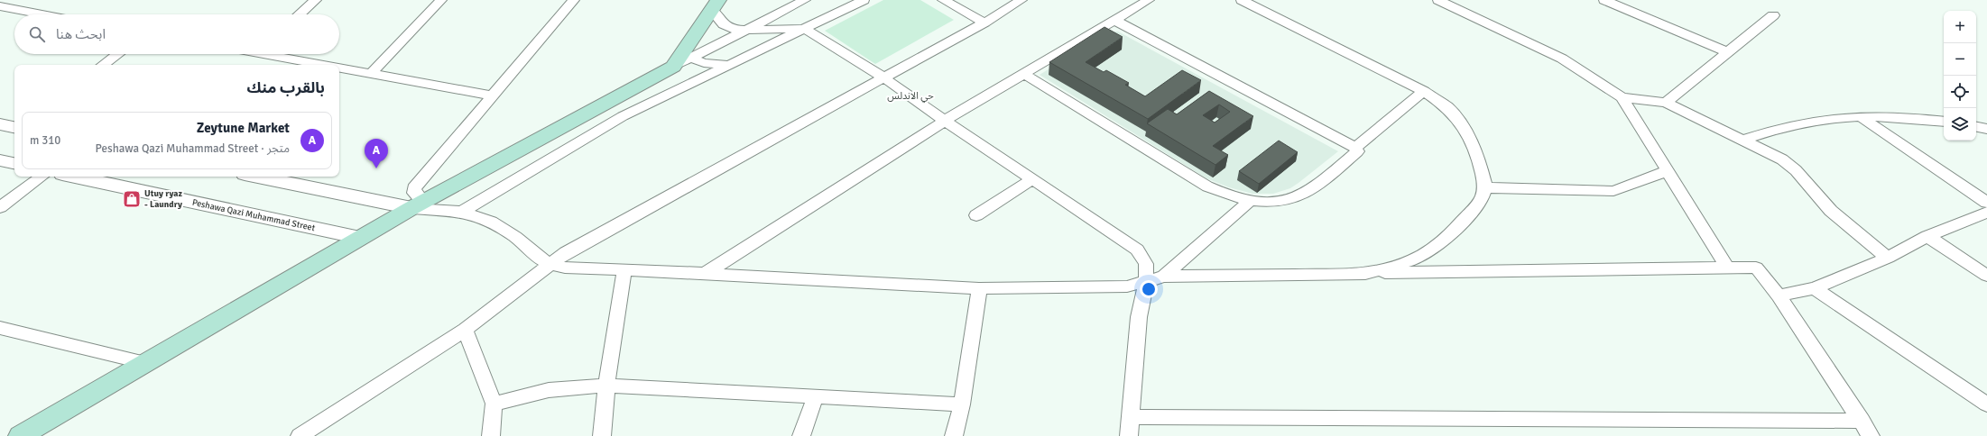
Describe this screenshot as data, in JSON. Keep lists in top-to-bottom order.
{
  "streets": {
    "street": ["Peshawa Qazi Muhammad Street"]
  },
  "districts": ["حي الاندلس"],
  "places": {
    "shop": ["Utuy ryaz - Laundry"]
  },
  "page": {
    "map_buttons": ["+", "−"],
    "search": "ابحث هنا",
    "heading": "بالقرب منك",
    "list": [
      {
        "mark": "A",
        "name": "Zeytune Market",
        "note": "متجر · Peshawa Qazi Muhammad Street",
        "value": "310 m"
      }
    ],
    "pins": "A"
  }
}
